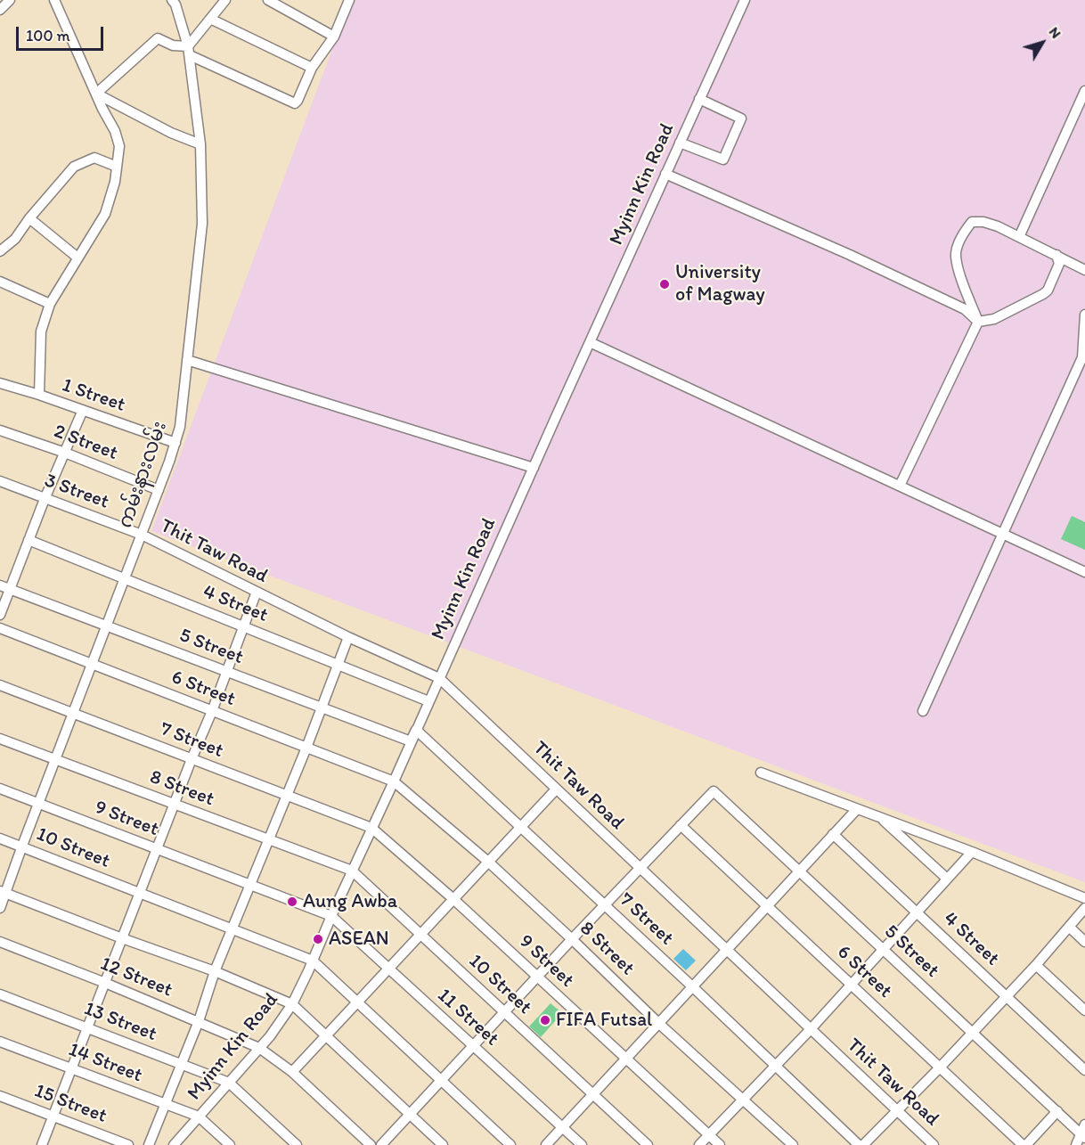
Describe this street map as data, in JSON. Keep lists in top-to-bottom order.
{
  "streets": {
    "street": [
      "Myinn Kin Road",
      "1 Street",
      "2 Street",
      "ကမ်းနားလမ်း",
      "3 Street",
      "Thit Taw Road",
      "4 Street",
      "5 Street",
      "6 Street",
      "7 Street",
      "8 Street",
      "9 Street",
      "10 Street",
      "12 Street",
      "11 Street",
      "13 Street",
      "14 Street",
      "15 Street"
    ]
  },
  "crossings": [
    ["Myinn Kin Road", "Thit Taw Road"],
    ["Myinn Kin Road", "4 Street"],
    ["Myinn Kin Road", "5 Street"],
    ["Myinn Kin Road", "6 Street"],
    ["Myinn Kin Road", "7 Street"],
    ["Myinn Kin Road", "8 Street"],
    ["Myinn Kin Road", "9 Street"],
    ["Myinn Kin Road", "10 Street"],
    ["Myinn Kin Road", "12 Street"],
    ["Myinn Kin Road", "11 Street"],
    ["Myinn Kin Road", "13 Street"],
    ["Myinn Kin Road", "14 Street"],
    ["1 Street", "ကမ်းနားလမ်း"],
    ["2 Street", "ကမ်းနားလမ်း"],
    ["ကမ်းနားလမ်း", "3 Street"],
    ["ကမ်းနားလမ်း", "Thit Taw Road"],
    ["ကမ်းနားလမ်း", "4 Street"],
    ["ကမ်းနားလမ်း", "5 Street"],
    ["ကမ်းနားလမ်း", "6 Street"],
    ["ကမ်းနားလမ်း", "7 Street"],
    ["ကမ်းနားလမ်း", "8 Street"],
    ["ကမ်းနားလမ်း", "9 Street"],
    ["ကမ်းနားလမ်း", "10 Street"],
    ["3 Street", "Thit Taw Road"],
    ["5 Street", "6 Street"],
    ["6 Street", "8 Street"],
    ["7 Street", "9 Street"],
    ["8 Street", "10 Street"],
    ["9 Street", "11 Street"]
  ],
  "places": [
    "University of Magway",
    "Aung Awba",
    "ASEAN",
    "FIFA Futsal"
  ],
  "scale_bar": "100 m",
  "north": "top right"
}
